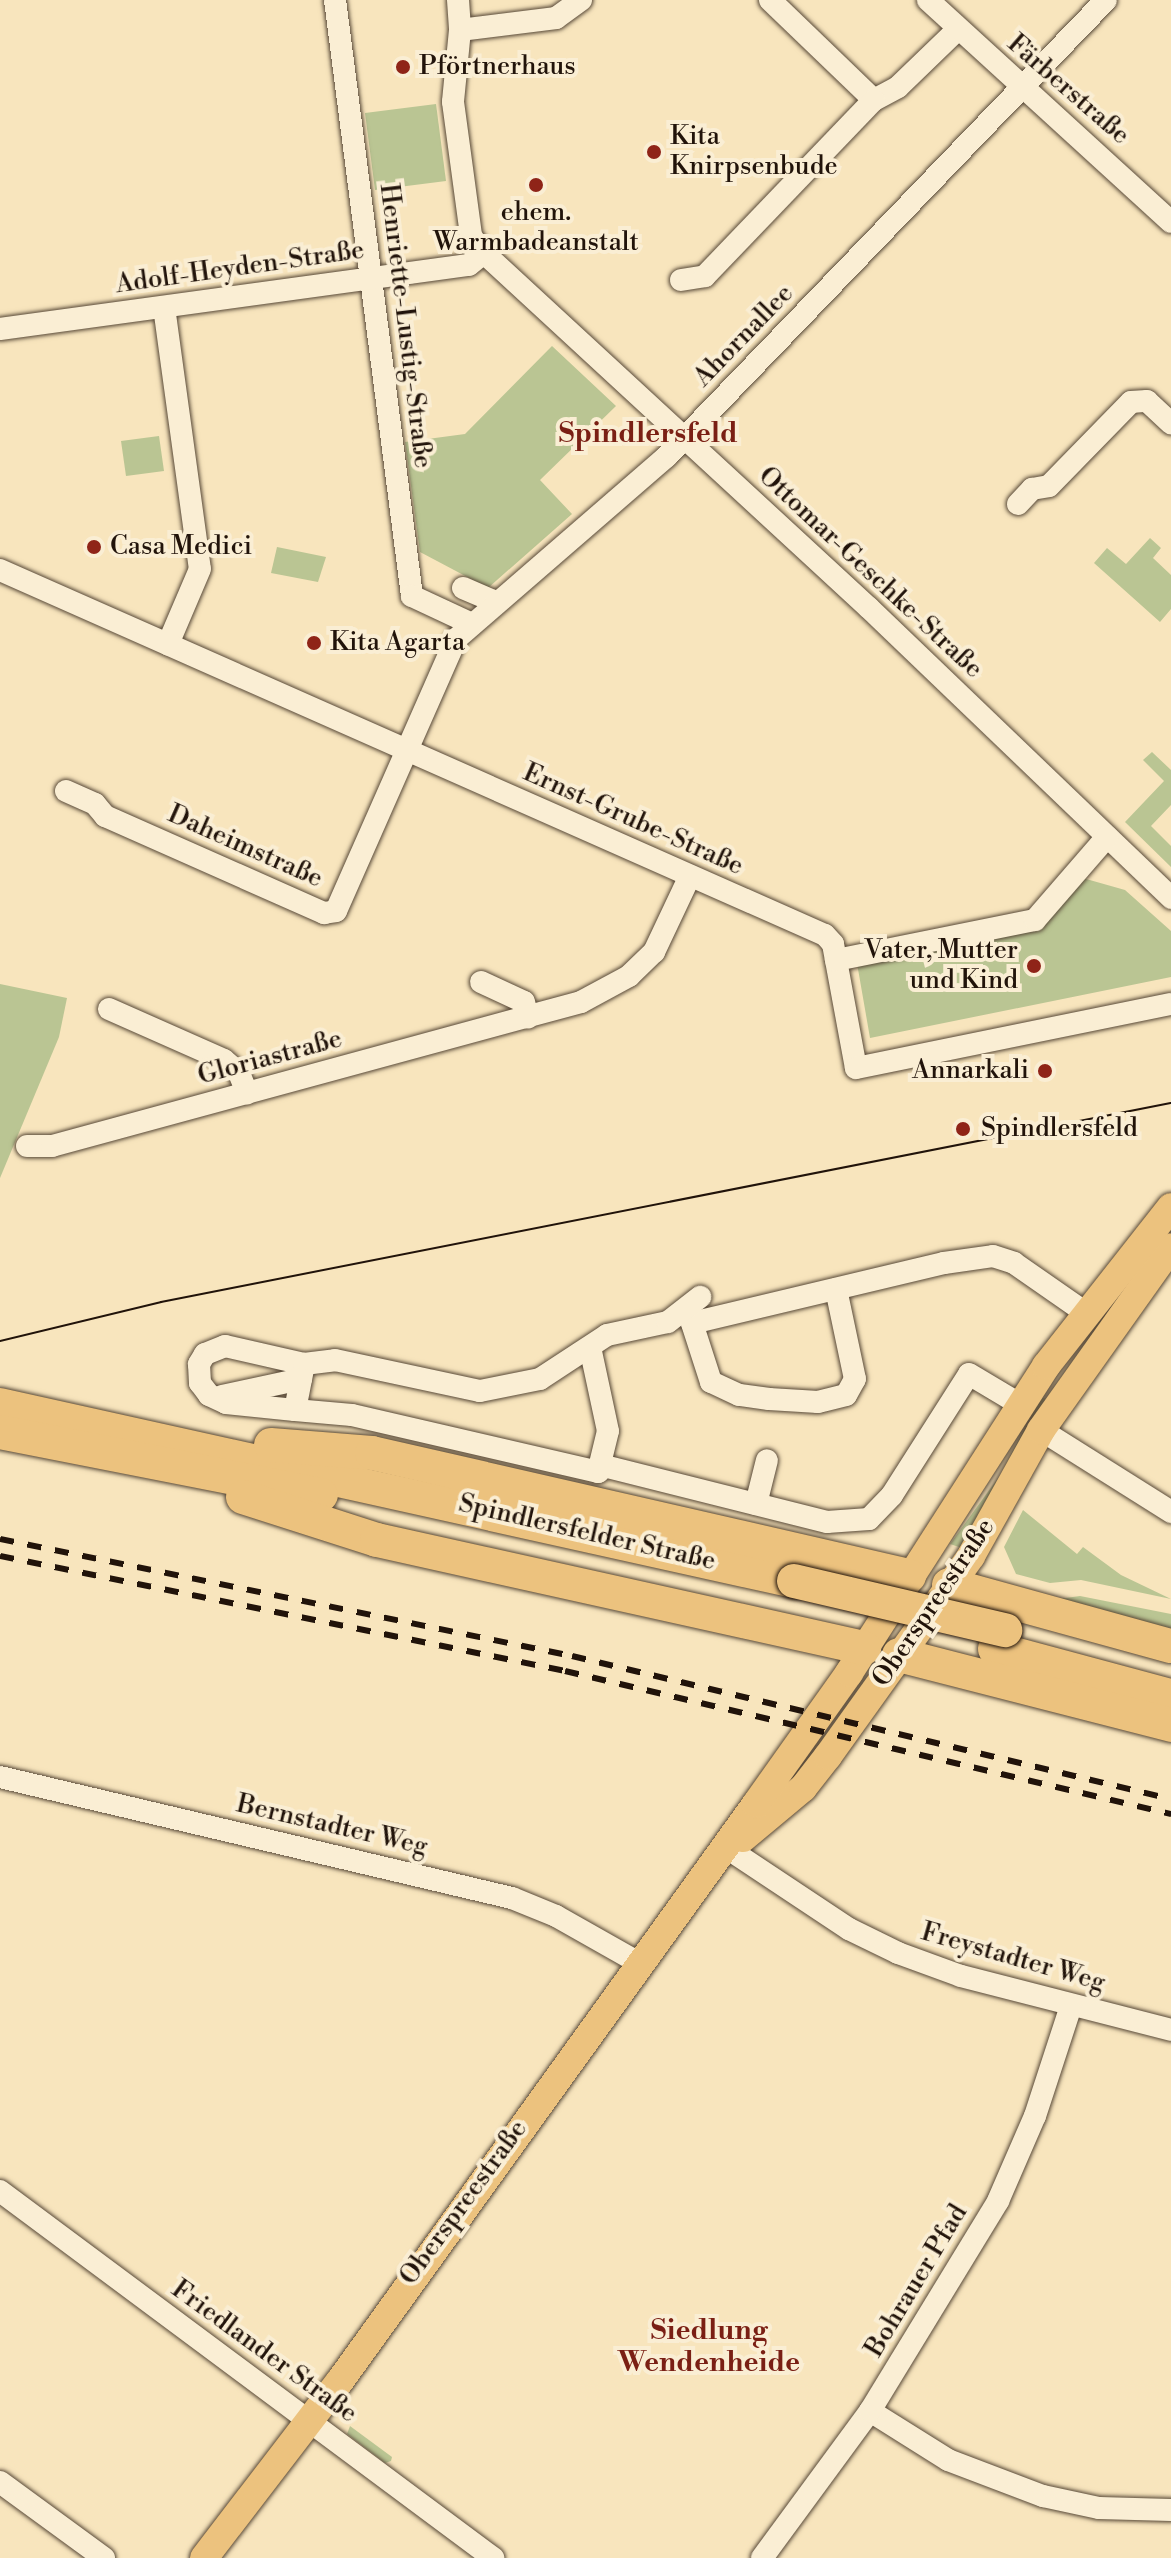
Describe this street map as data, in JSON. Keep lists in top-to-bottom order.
{
  "streets": {
    "highway": ["Spindlersfelder Straße"],
    "main road": ["Oberspreestraße"],
    "street": [
      "Färberstraße",
      "Adolf-Heyden-Straße",
      "Henriette-Lustig-Straße",
      "Ahornallee",
      "Ottomar-Geschke-Straße",
      "Ernst-Grube-Straße",
      "Daheimstraße",
      "Gloriastraße",
      "Bernstadter Weg",
      "Freystadter Weg",
      "Bohrauer Pfad",
      "Friedlander Straße"
    ]
  },
  "crossings": [
    ["Färberstraße", "Ahornallee"],
    ["Adolf-Heyden-Straße", "Henriette-Lustig-Straße"],
    ["Adolf-Heyden-Straße", "Ottomar-Geschke-Straße"],
    ["Henriette-Lustig-Straße", "Ahornallee"],
    ["Ahornallee", "Ottomar-Geschke-Straße"],
    ["Ahornallee", "Ernst-Grube-Straße"],
    ["Ahornallee", "Daheimstraße"],
    ["Ernst-Grube-Straße", "Daheimstraße"],
    ["Ernst-Grube-Straße", "Gloriastraße"],
    ["Oberspreestraße", "Bernstadter Weg"],
    ["Oberspreestraße", "Freystadter Weg"],
    ["Oberspreestraße", "Friedlander Straße"],
    ["Freystadter Weg", "Bohrauer Pfad"]
  ],
  "districts": ["Spindlersfeld", "Siedlung Wendenheide"],
  "places": [
    "Pförtnerhaus",
    "Kita Knirpsenbude",
    "ehem. Warmbadeanstalt",
    "Casa Medici",
    "Kita Agarta",
    "Vater, Mutter und Kind",
    "Annarkali",
    "Spindlersfeld"
  ]
}
